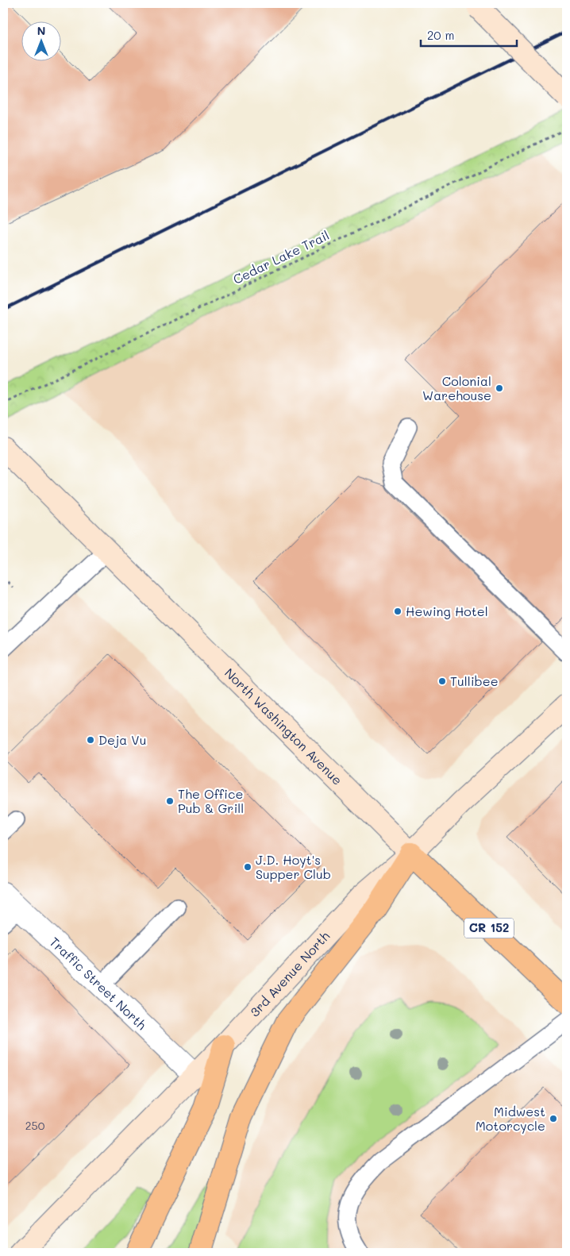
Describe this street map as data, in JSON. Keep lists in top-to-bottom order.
{
  "streets": {
    "main road": ["North Washington Avenue", "CR 152", "3rd Avenue North"],
    "street": ["Traffic Street North"],
    "path": ["Cedar Lake Trail"]
  },
  "crossings": [
    ["North Washington Avenue", "3rd Avenue North"],
    ["3rd Avenue North", "Traffic Street North"]
  ],
  "places": [
    "Colonial Warehouse",
    "Hewing Hotel",
    "Tullibee",
    "Deja Vu",
    "The Office Pub & Grill",
    "J.D. Hoyt's Supper Club",
    "Midwest Motorcycle"
  ],
  "house_numbers": ["250"],
  "scale_bar": "20 m",
  "north": "top"
}
